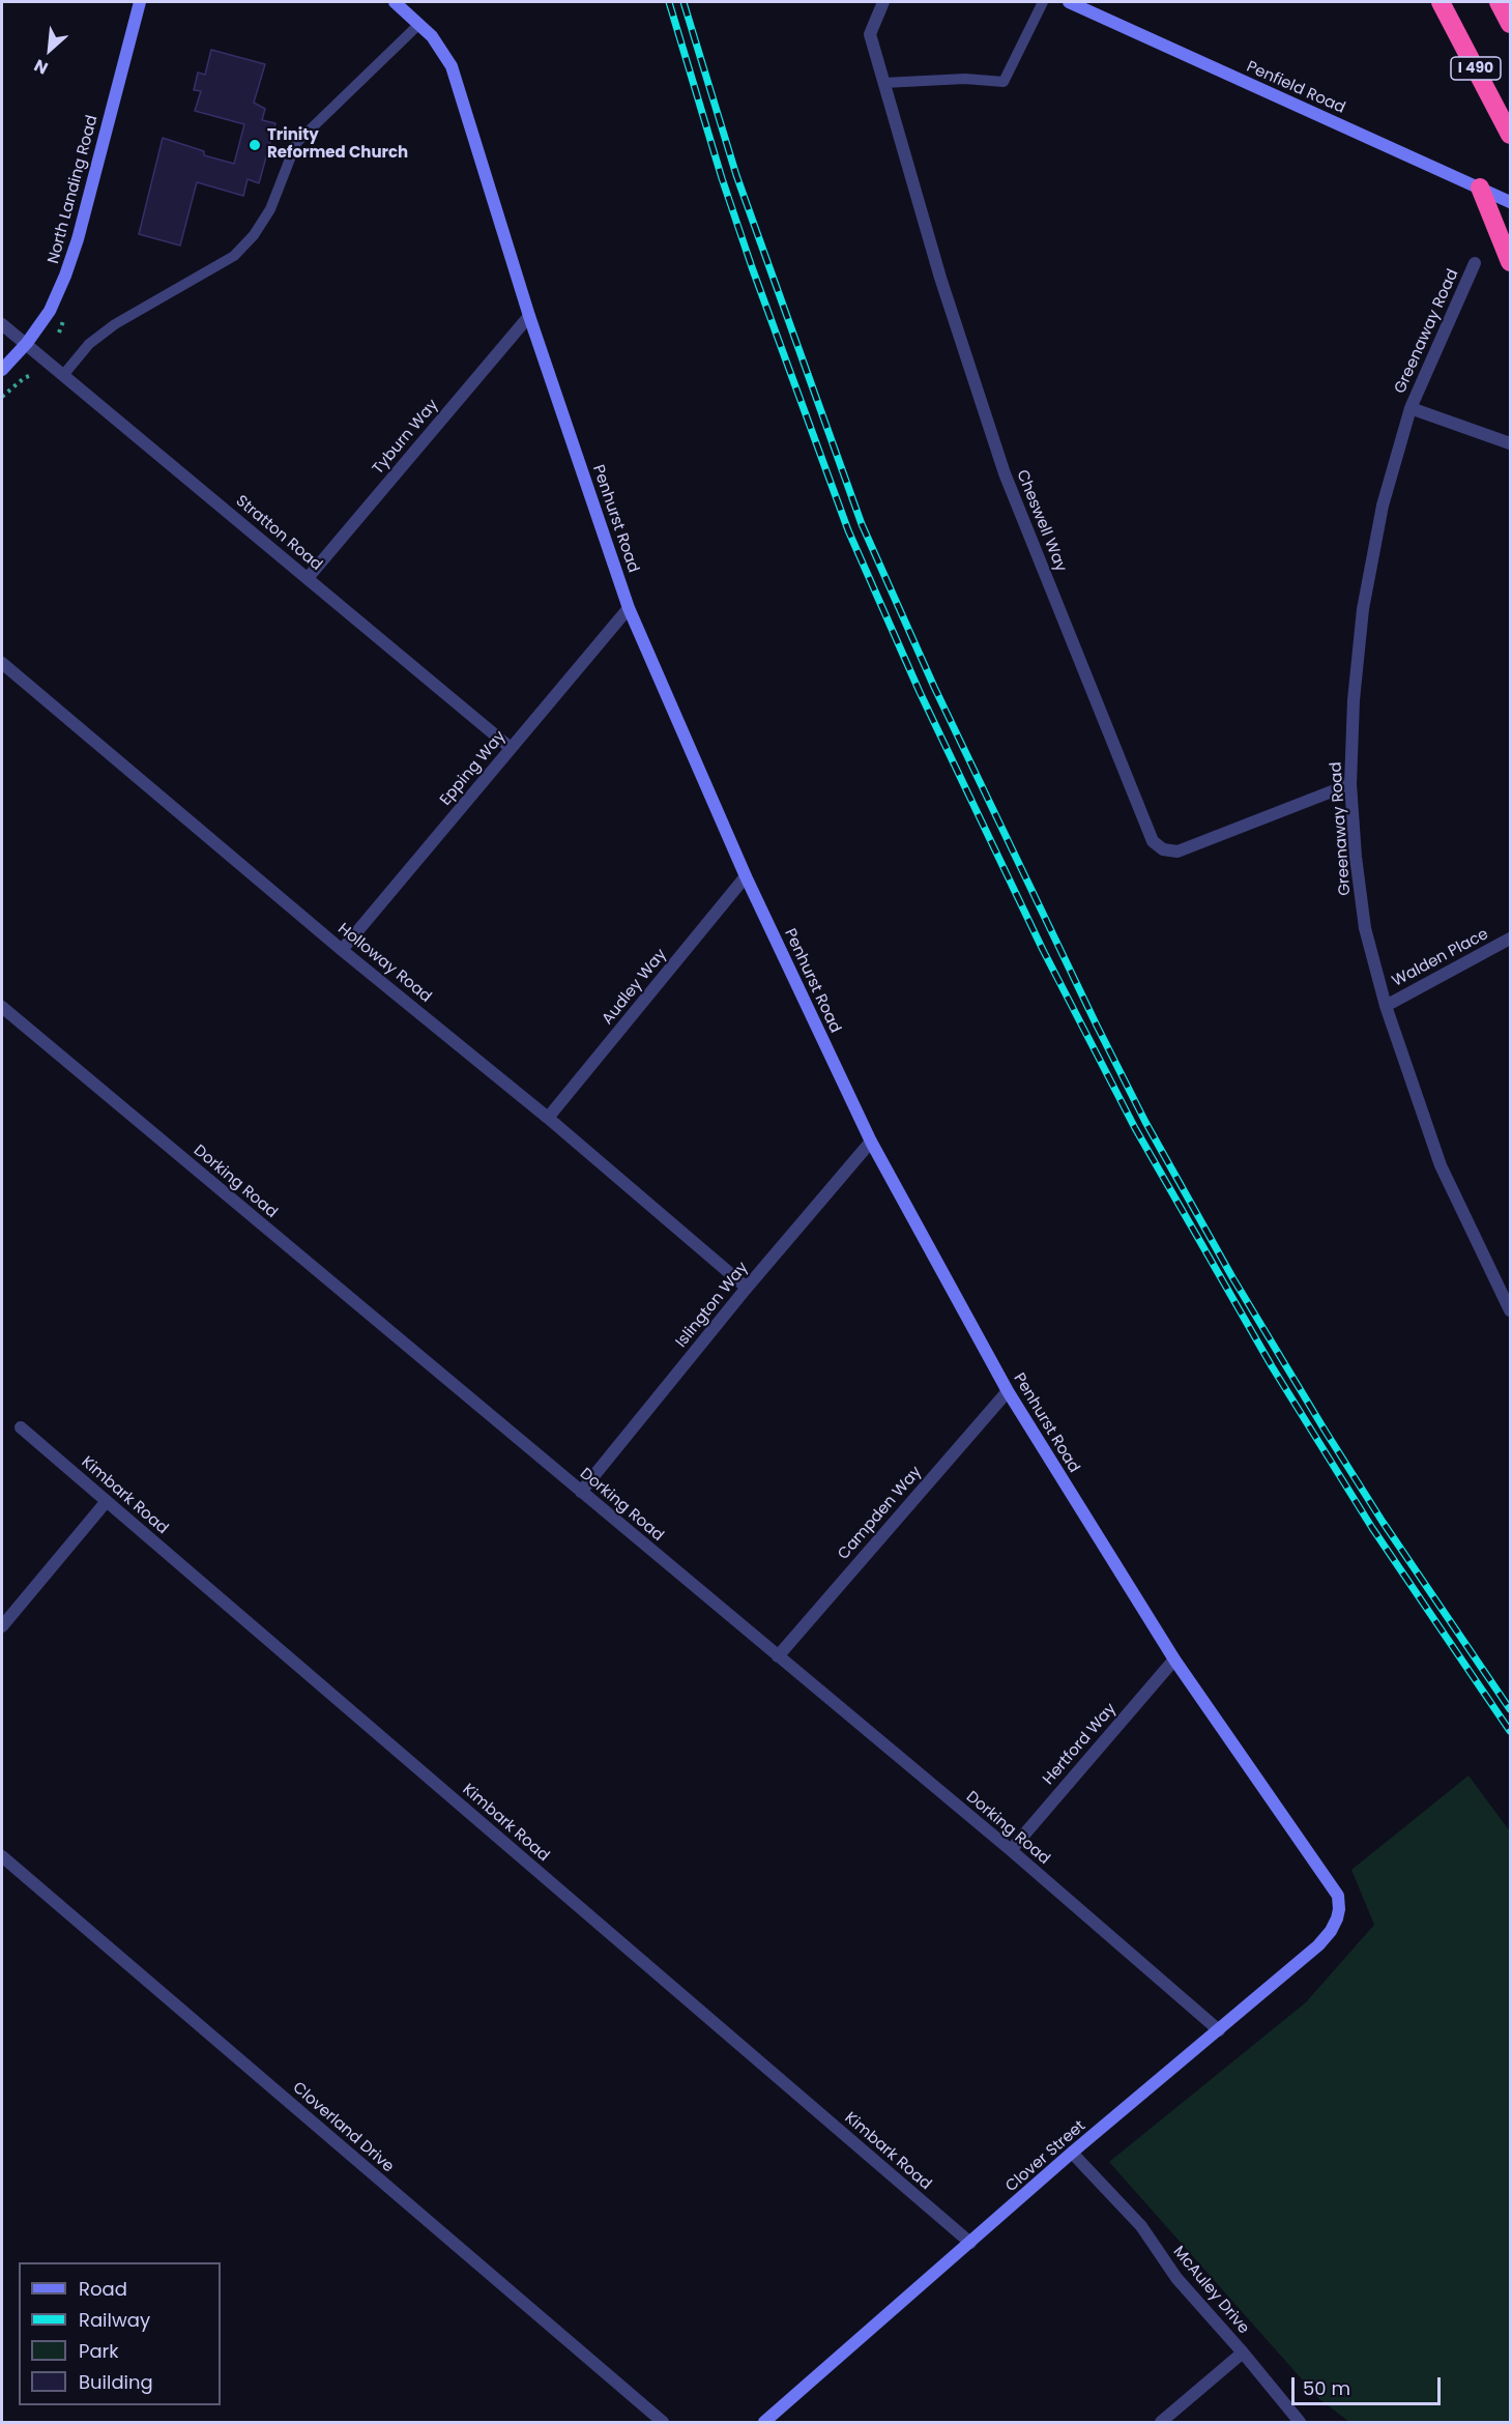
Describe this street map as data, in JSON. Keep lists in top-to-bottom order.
{
  "streets": {
    "highway": ["I 490"],
    "street": [
      "Penfield Road",
      "North Landing Road",
      "Greenaway Road",
      "Tyburn Way",
      "Penhurst Road",
      "Cheswell Way",
      "Stratton Road",
      "Epping Way",
      "Walden Place",
      "Holloway Road",
      "Audley Way",
      "Dorking Road",
      "Islington Way",
      "Kimbark Road",
      "Campden Way",
      "Hertford Way",
      "Cloverland Drive",
      "Clover Street",
      "McAuley Drive"
    ]
  },
  "crossings": [
    ["North Landing Road", "Stratton Road"],
    ["Greenaway Road", "Cheswell Way"],
    ["Greenaway Road", "Walden Place"],
    ["Tyburn Way", "Penhurst Road"],
    ["Tyburn Way", "Stratton Road"],
    ["Penhurst Road", "Epping Way"],
    ["Penhurst Road", "Audley Way"],
    ["Penhurst Road", "Islington Way"],
    ["Penhurst Road", "Campden Way"],
    ["Penhurst Road", "Hertford Way"],
    ["Penhurst Road", "Clover Street"],
    ["Stratton Road", "Epping Way"],
    ["Epping Way", "Holloway Road"],
    ["Holloway Road", "Audley Way"],
    ["Holloway Road", "Islington Way"],
    ["Dorking Road", "Islington Way"],
    ["Dorking Road", "Campden Way"],
    ["Dorking Road", "Hertford Way"],
    ["Dorking Road", "Clover Street"],
    ["Kimbark Road", "Clover Street"],
    ["Clover Street", "McAuley Drive"]
  ],
  "places": ["Trinity Reformed Church"],
  "legend": [
    "Road",
    "Railway",
    "Park",
    "Building"
  ],
  "scale_bar": "50 m",
  "north": "bottom left"
}
